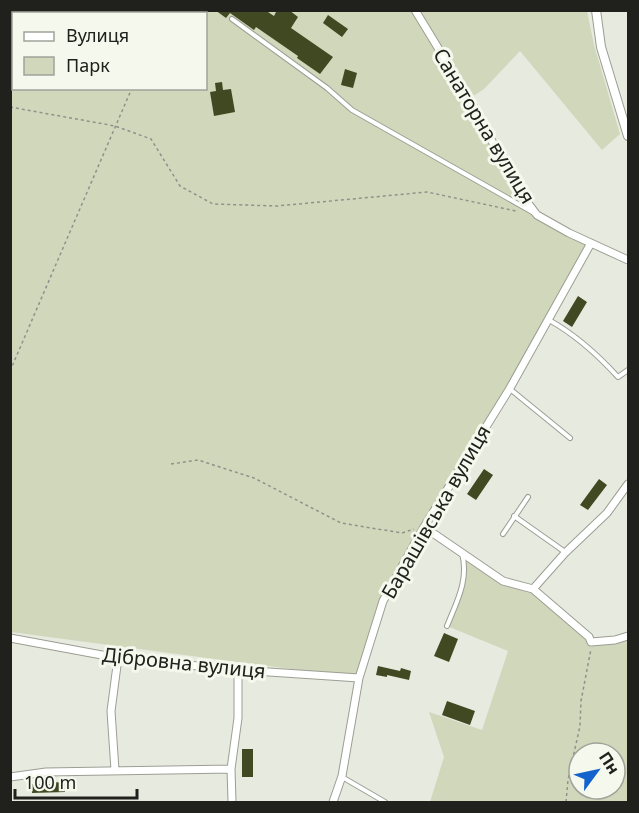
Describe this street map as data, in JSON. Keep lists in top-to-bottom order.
{
  "streets": {
    "street": ["Санаторна вулиця", "Барашівська вулиця", "Дібровна вулиця"]
  },
  "crossings": [
    ["Санаторна вулиця", "Барашівська вулиця"],
    ["Барашівська вулиця", "Дібровна вулиця"]
  ],
  "legend": ["Вулиця", "Парк"],
  "scale_bar": "100 m",
  "north": "top right"
}
